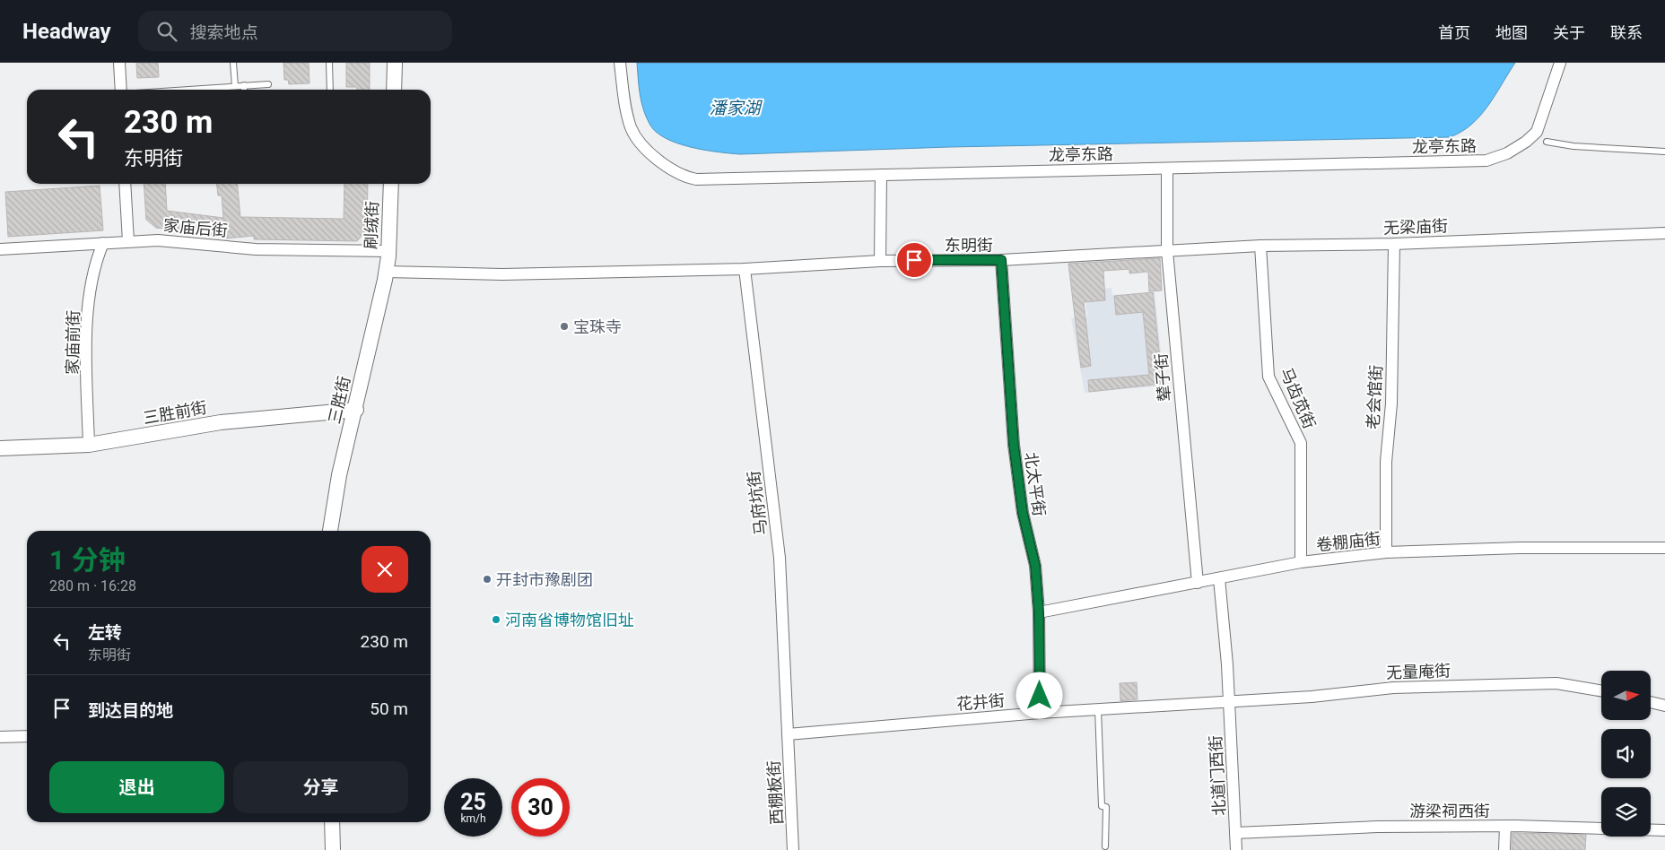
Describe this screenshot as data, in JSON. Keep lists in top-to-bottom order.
{
  "streets": {
    "street": [
      "龙亭东路",
      "刷绒街",
      "无梁庙街",
      "家庙后街",
      "东明街",
      "家庙前街",
      "辇子街",
      "老会馆街",
      "马齿苋街",
      "三胜街",
      "三胜前街",
      "北太平街",
      "马府坑街",
      "卷棚庙街",
      "无量庵街",
      "花井街",
      "北道门西街",
      "西棚板街",
      "游梁祠西街"
    ]
  },
  "crossings": [
    ["龙亭东路", "辇子街"],
    ["刷绒街", "家庙后街"],
    ["刷绒街", "东明街"],
    ["刷绒街", "三胜街"],
    ["无梁庙街", "东明街"],
    ["无梁庙街", "辇子街"],
    ["无梁庙街", "老会馆街"],
    ["无梁庙街", "马齿苋街"],
    ["家庙后街", "家庙前街"],
    ["东明街", "辇子街"],
    ["东明街", "三胜街"],
    ["东明街", "北太平街"],
    ["东明街", "马府坑街"],
    ["家庙前街", "三胜前街"],
    ["辇子街", "卷棚庙街"],
    ["老会馆街", "卷棚庙街"],
    ["马齿苋街", "卷棚庙街"],
    ["三胜街", "三胜前街"],
    ["北太平街", "卷棚庙街"],
    ["北太平街", "花井街"],
    ["马府坑街", "花井街"],
    ["马府坑街", "西棚板街"],
    ["卷棚庙街", "北道门西街"],
    ["无量庵街", "花井街"],
    ["无量庵街", "北道门西街"],
    ["花井街", "北道门西街"],
    ["花井街", "西棚板街"],
    ["北道门西街", "游梁祠西街"]
  ],
  "water": ["潘家湖"],
  "places": ["宝珠寺", "开封市豫剧团", "河南省博物馆旧址"],
  "north": "right",
  "page": {
    "header": "Headway",
    "search": "搜索地点",
    "nav": [
      "首页",
      "地图",
      "关于",
      "联系"
    ],
    "turn": ["230 m", "东明街"],
    "heading": ["1 分钟", "280 m · 16:28"],
    "list": [
      {
        "name": "左转",
        "note": "东明街",
        "value": "230 m"
      },
      {
        "name": "到达目的地",
        "value": "50 m"
      }
    ],
    "buttons": ["退出", "分享"],
    "speed": "25 km/h",
    "limit": "30"
  }
}
